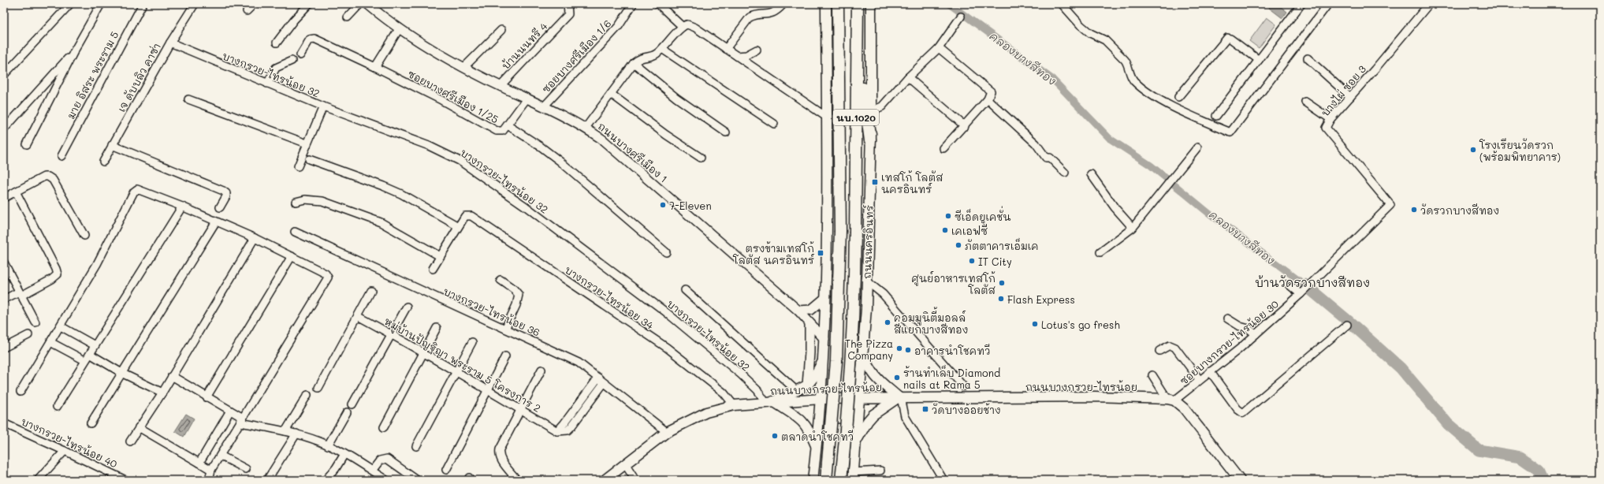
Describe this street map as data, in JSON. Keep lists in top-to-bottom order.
{
  "streets": {
    "main road": ["นบ.1020", "ถนนนครอินทร์", "ถนนบางกรวย-ไทรน้อย"],
    "street": [
      "บ้านนนทรี 4",
      "ซอยบางศรีเมือง 1/6",
      "บางกรวย-ไทรน้อย 32",
      "มาย อิสระ พระราม 5",
      "เจ ดับบลิว คาซ่า",
      "บางไผ่ ซอย 3",
      "ซอยบางศรีเมือง 1/25",
      "ถนนบางศรีเมือง 1",
      "บางกรวย-ไทรน้อย 34",
      "บางกรวย-ไทรน้อย 36",
      "ซอยบางกรวย-ไทรน้อย 30",
      "หมู่บ้านปัญฐิญา พระราม 5 โครงการ 2",
      "บางกรวย-ไทรน้อย 40"
    ]
  },
  "crossings": [
    ["บ้านนนทรี 4", "ถนนบางศรีเมือง 1"],
    ["ซอยบางศรีเมือง 1/6", "ถนนบางศรีเมือง 1"],
    ["บางกรวย-ไทรน้อย 32", "เจ ดับบลิว คาซ่า"],
    ["บางกรวย-ไทรน้อย 32", "ถนนบางกรวย-ไทรน้อย"],
    ["บางไผ่ ซอย 3", "ซอยบางกรวย-ไทรน้อย 30"],
    ["ซอยบางศรีเมือง 1/25", "ถนนบางศรีเมือง 1"],
    ["นบ.1020", "ถนนบางศรีเมือง 1"],
    ["นบ.1020", "ถนนบางกรวย-ไทรน้อย"],
    ["ถนนนครอินทร์", "ถนนบางกรวย-ไทรน้อย"],
    ["บางกรวย-ไทรน้อย 34", "ถนนบางกรวย-ไทรน้อย"],
    ["บางกรวย-ไทรน้อย 36", "ถนนบางกรวย-ไทรน้อย"],
    ["ซอยบางกรวย-ไทรน้อย 30", "ถนนบางกรวย-ไทรน้อย"]
  ],
  "districts": ["บ้านวัดรวกบางสีทอง"],
  "water": ["คลองบางสีทอง"],
  "places": {
    "other": [
      "โรงเรียนวัดรวก (พร้อมพิทยาคาร)",
      "7-Eleven",
      "วัดรวกบางสีทอง",
      "ซีเอ็ดยูเคชั่น",
      "เคเอฟซี",
      "ภัตตาคารเอ็มเค",
      "IT City",
      "ศูนย์อาหารเทสโก้ โลตัส",
      "Flash Express",
      "คอมมูนิตี้มอลล์ สี่แยกบางสีทอง",
      "Lotus's go fresh",
      "The Pizza Company",
      "อาคารนำโชคทวี",
      "ร้านทำเล็บ Diamond nails at Rama 5",
      "ตลาดนำโชคทวี"
    ],
    "transit": ["เทสโก้ โลตัส นครอินทร์", "ตรงข้ามเทสโก้ โลตัส นครอินทร์", "วัดบางอ้อยช้าง"]
  }
}
